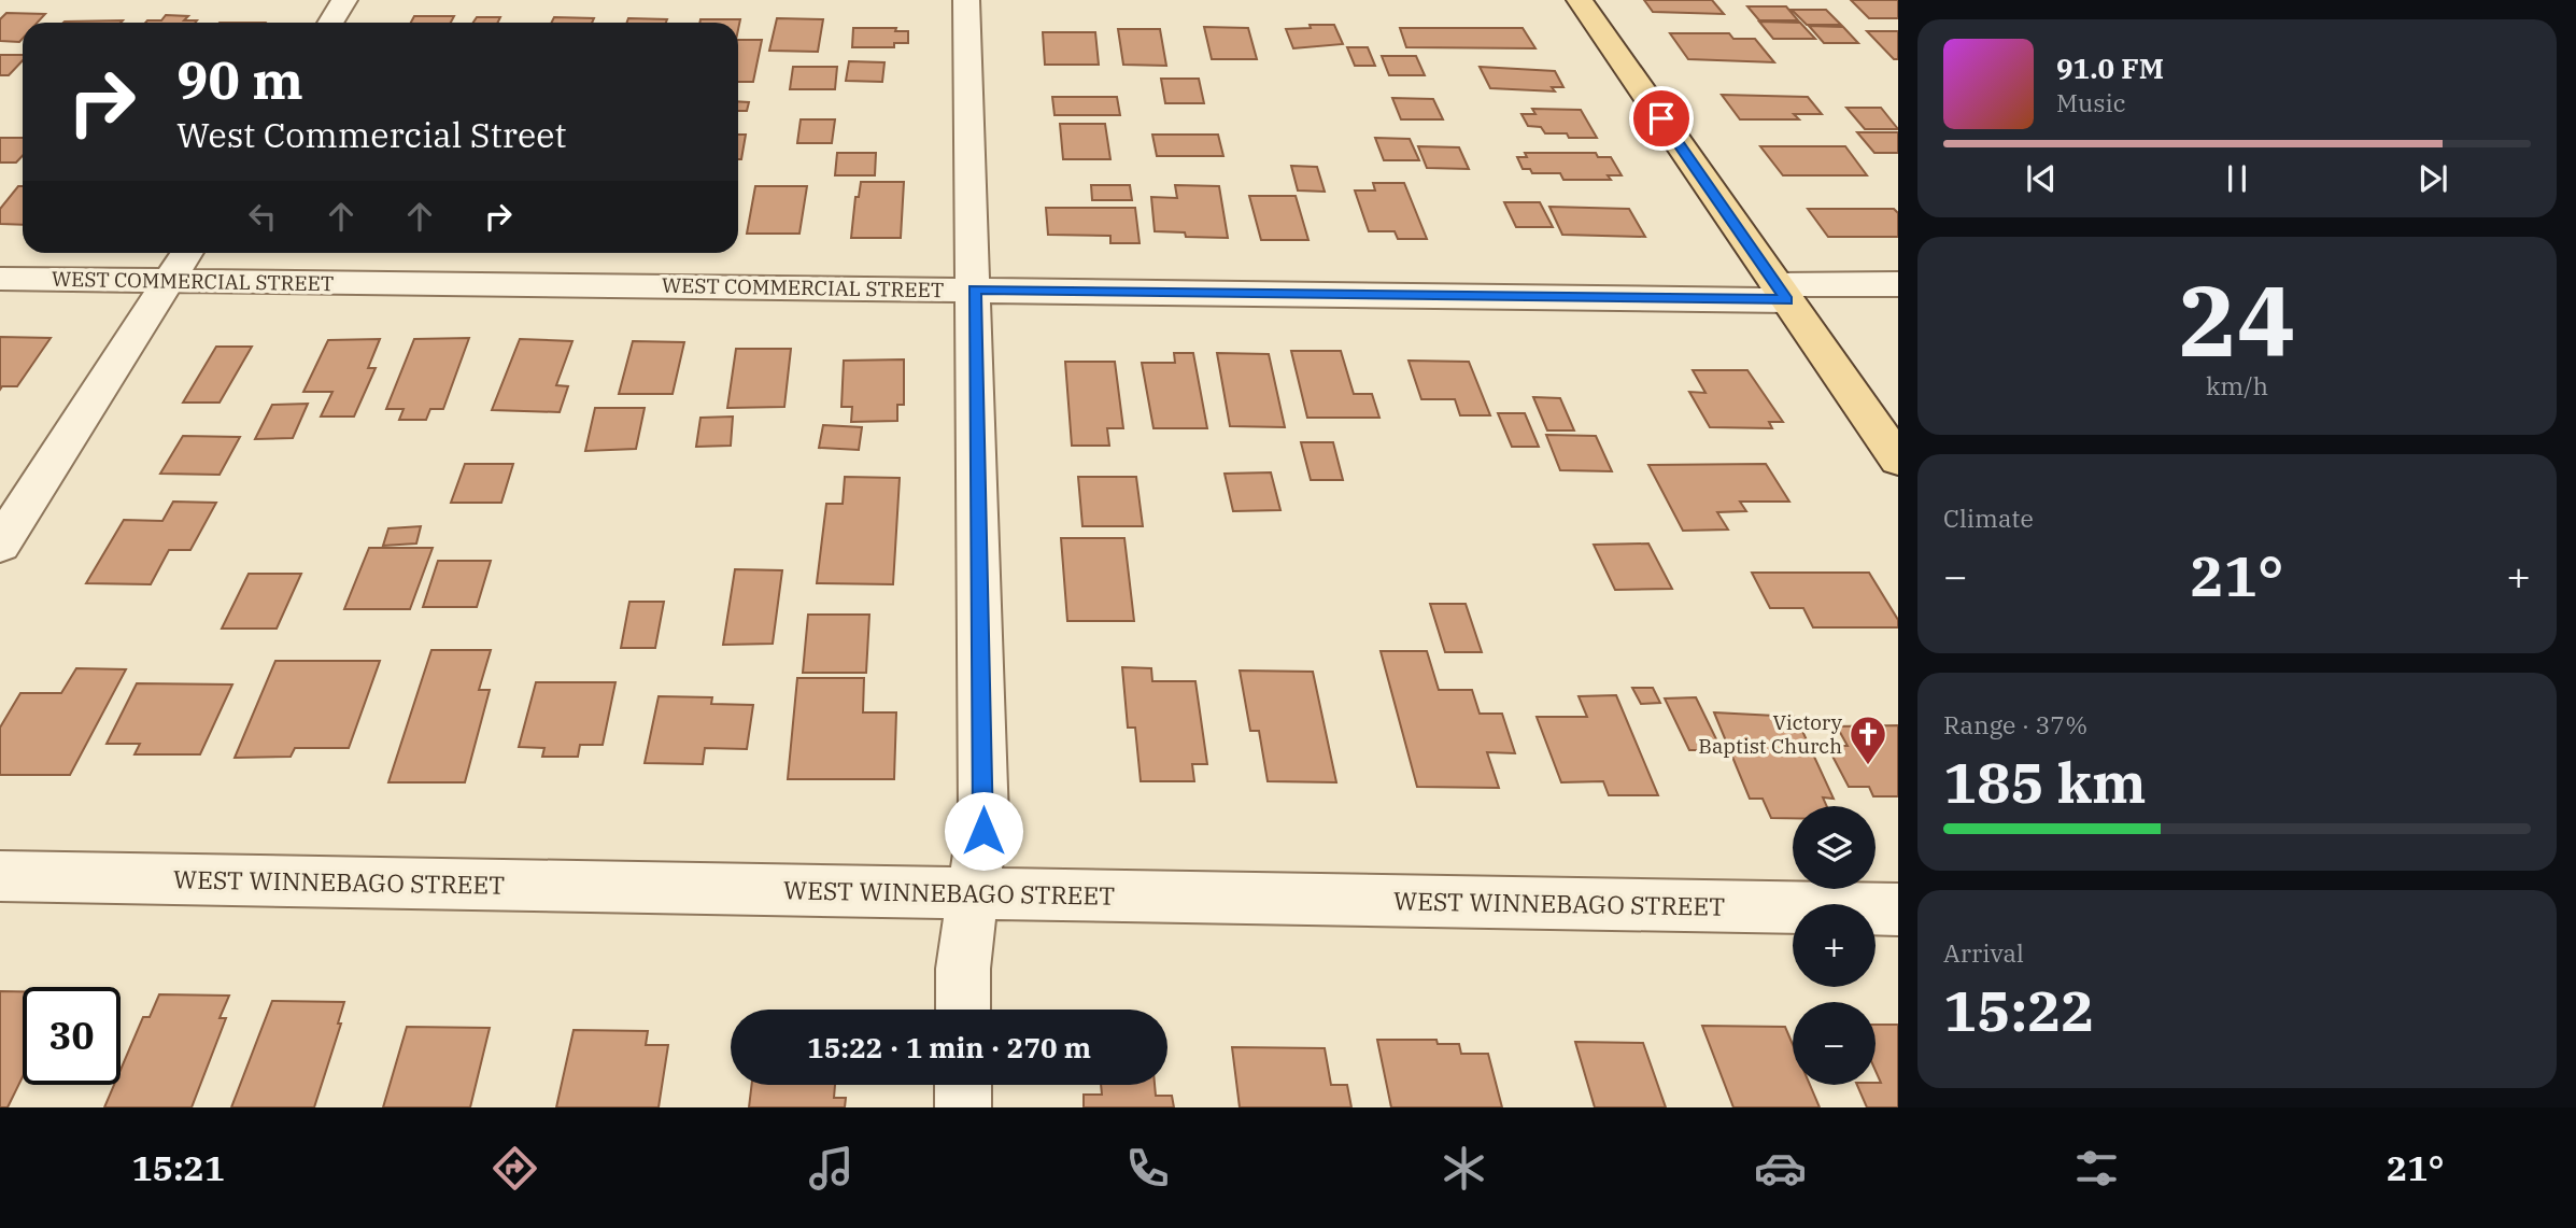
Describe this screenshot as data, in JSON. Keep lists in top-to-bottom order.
{
  "streets": {
    "street": ["WEST COMMERCIAL STREET", "WEST WINNEBAGO STREET"]
  },
  "places": {
    "church": ["Victory Baptist Church"]
  },
  "page": {
    "turn": ["90 m", "West Commercial Street"],
    "song": ["91.0 FM", "Music"],
    "tile": [
      ["24", "km/h"],
      "Climate",
      ["Range · 37%", "185 km"],
      ["Arrival", "15:22"]
    ],
    "heat": ["−", "21°", "+"],
    "map_buttons": ["+", "−"],
    "limit": "30",
    "trip": "15:22 · 1 min · 270 m",
    "tabs": ["15:21", "21°"]
  }
}
